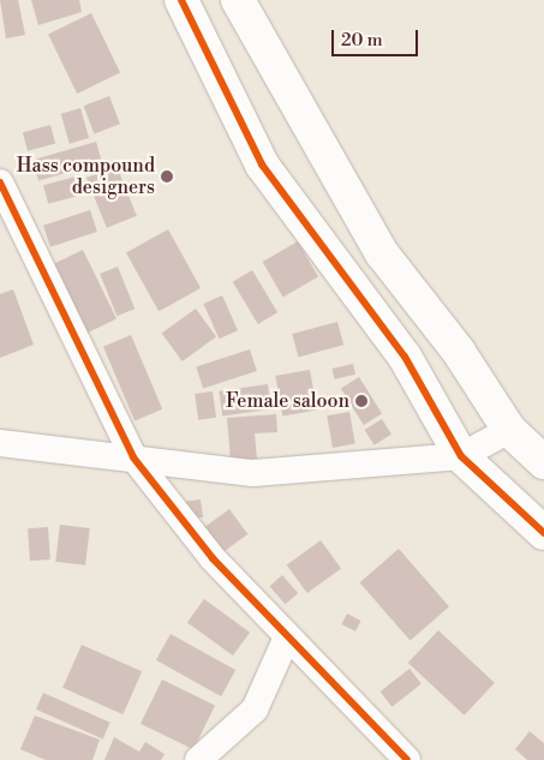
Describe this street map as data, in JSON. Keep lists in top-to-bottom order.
{
  "places": ["Hass compound designers", "Female saloon"],
  "scale_bar": "20 m"
}
